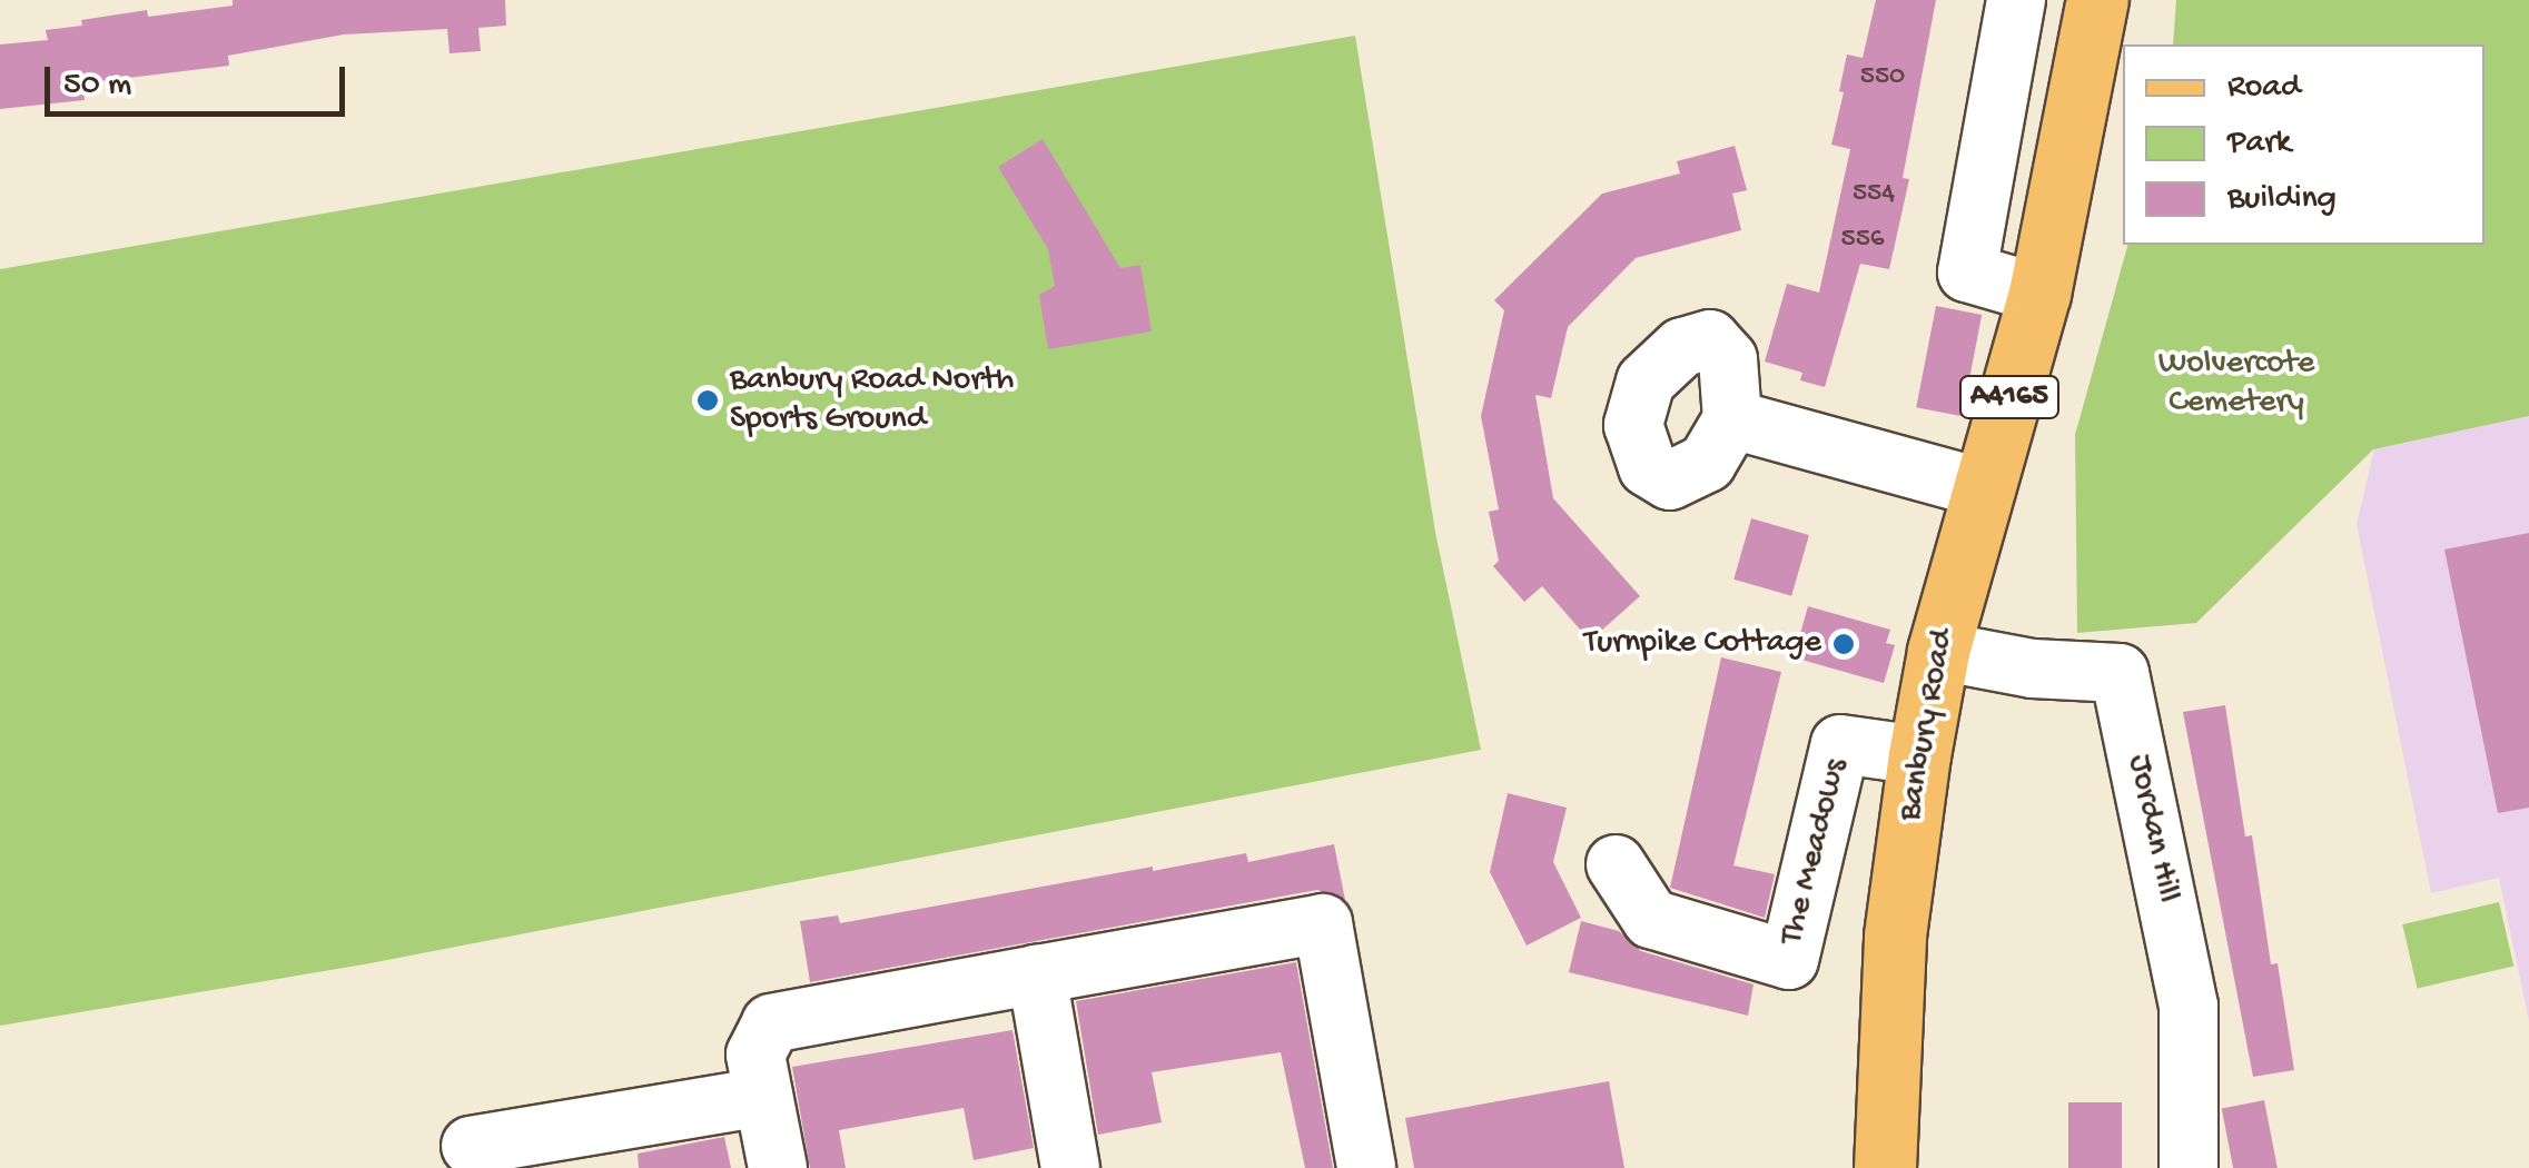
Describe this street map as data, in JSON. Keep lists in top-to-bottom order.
{
  "streets": {
    "main road": ["A4165", "Banbury Road"],
    "street": ["Jordan Hill", "The Meadows"]
  },
  "crossings": [
    ["Banbury Road", "Jordan Hill"],
    ["Banbury Road", "The Meadows"]
  ],
  "parks": ["Wolvercote Cemetery"],
  "places": ["Banbury Road North Sports Ground", "Turnpike Cottage"],
  "house_numbers": ["550", "554", "556"],
  "legend": ["Road", "Park", "Building"],
  "scale_bar": "50 m"
}
